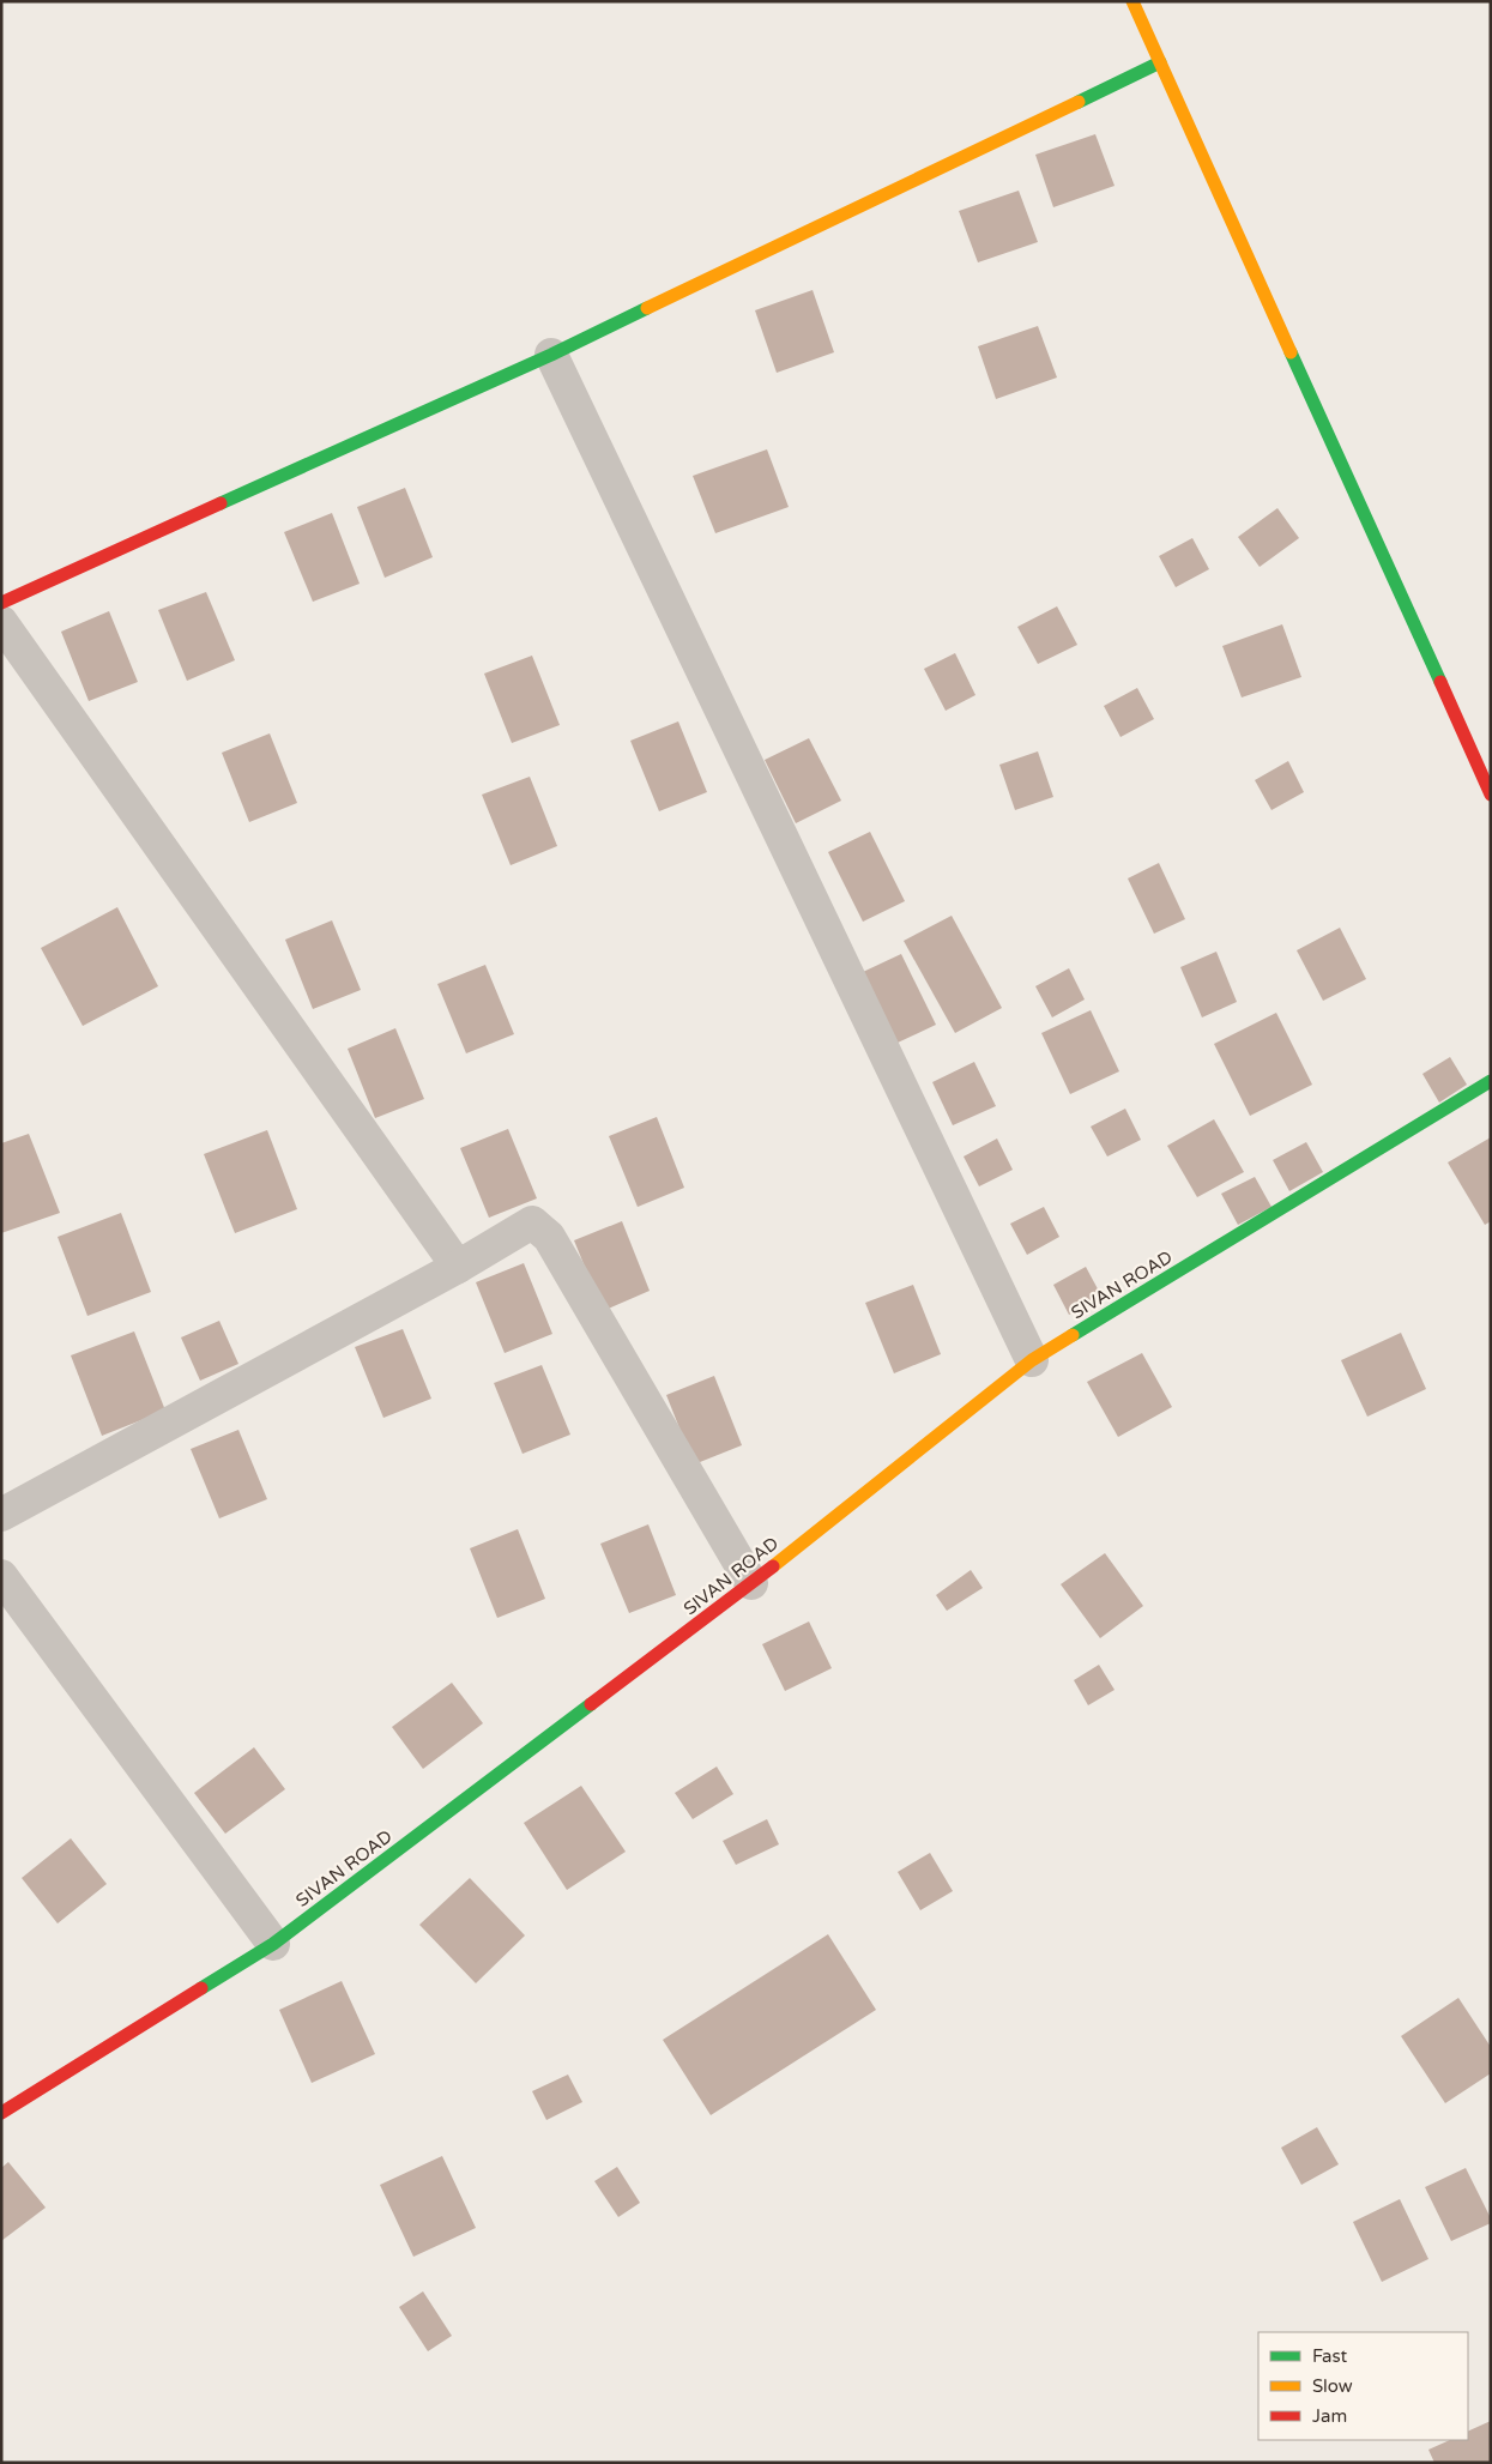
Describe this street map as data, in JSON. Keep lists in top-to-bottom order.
{
  "streets": {
    "street": ["SIVAN ROAD"]
  },
  "legend": ["Fast", "Slow", "Jam"]
}
